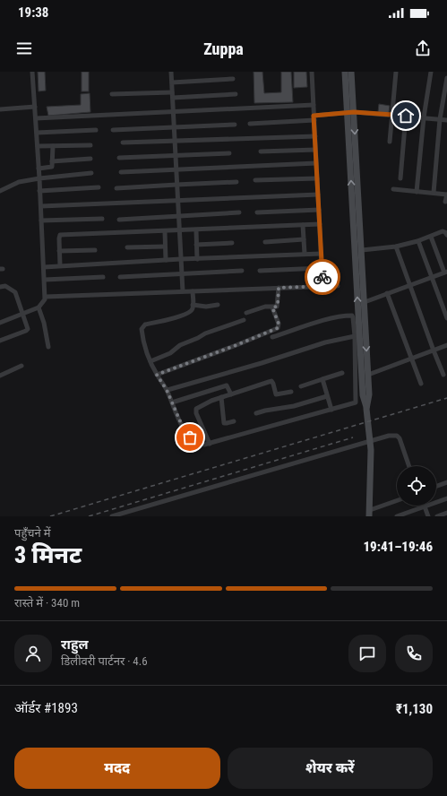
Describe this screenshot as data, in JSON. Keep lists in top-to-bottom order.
{
  "page": {
    "status": "19:38",
    "header": "Zuppa",
    "heading": ["3 मिनट", "पहुँचने में", "19:41–19:46"],
    "panel": [
      "राहुल",
      "डिलीवरी पार्टनर · 4.6",
      "ऑर्डर #1893",
      "₹1,130"
    ],
    "bar": "रास्ते में · 340 m",
    "buttons": ["मदद", "शेयर करें"]
  }
}
